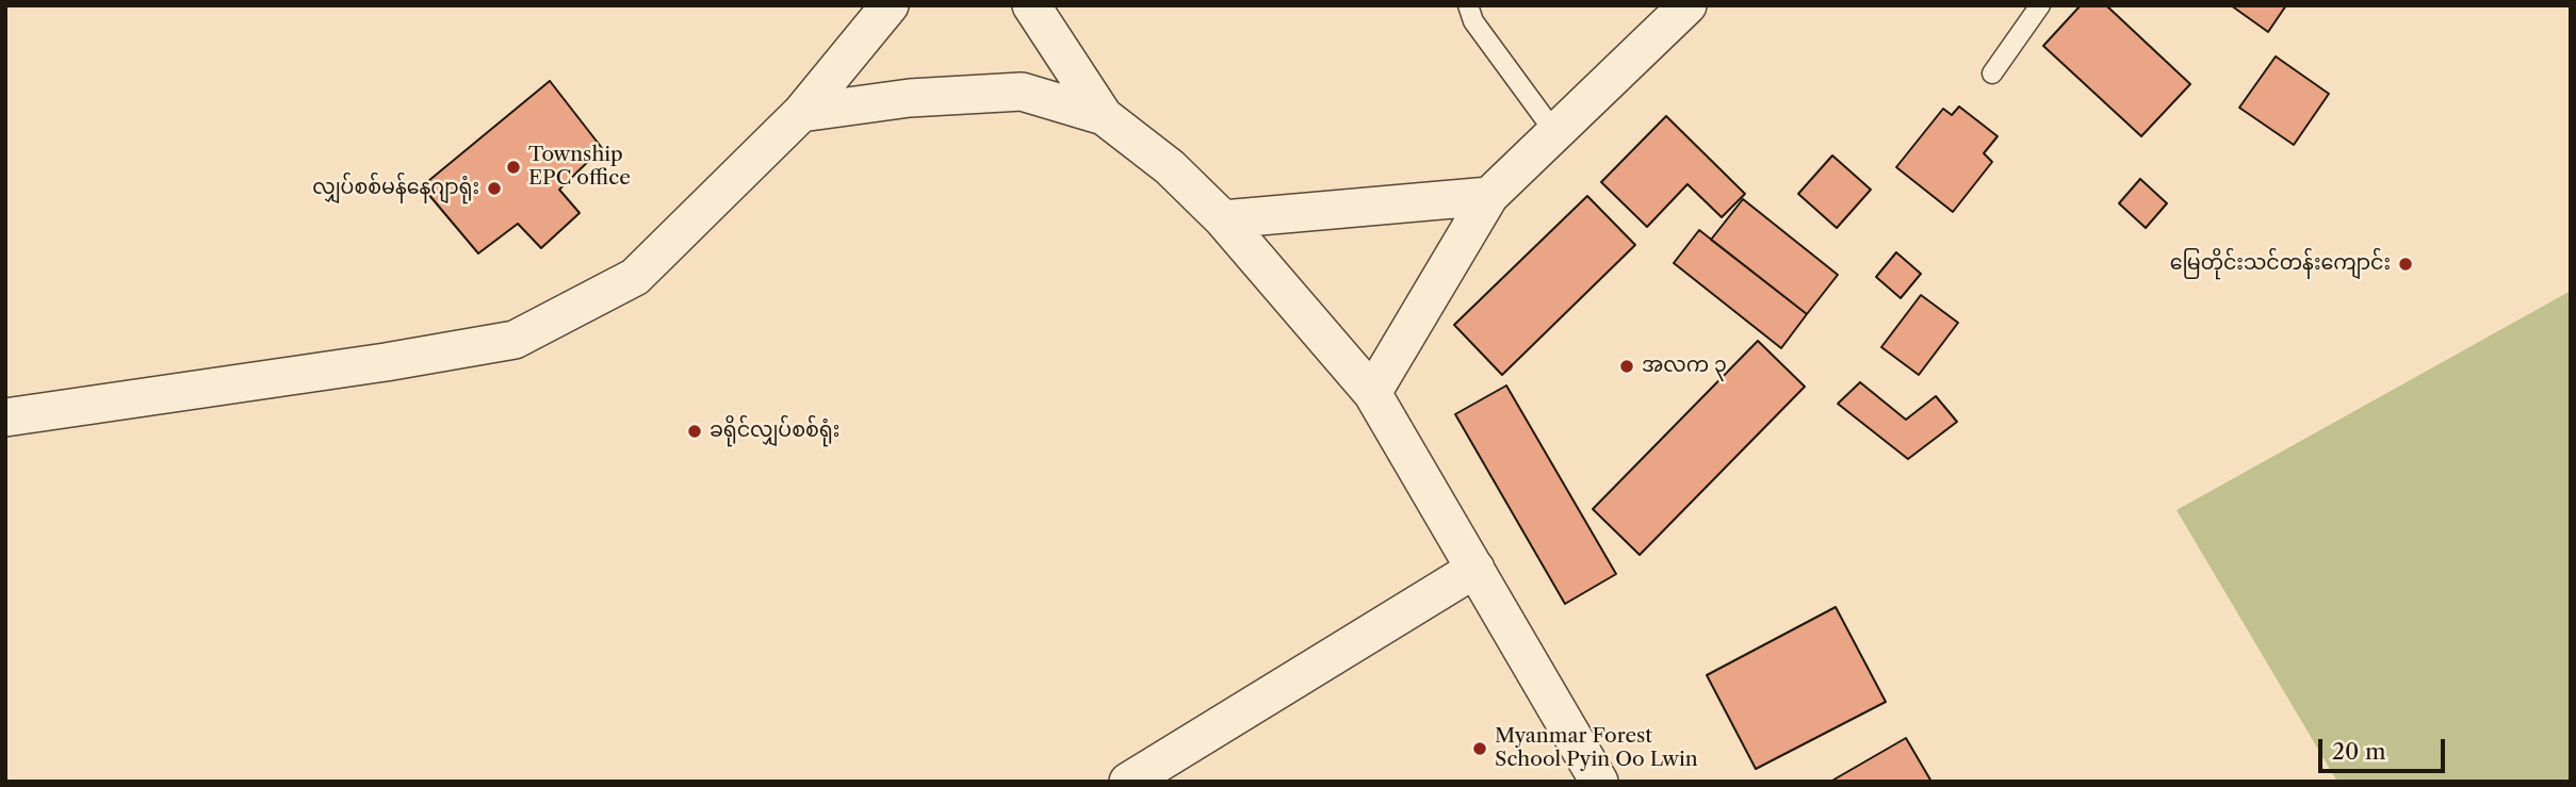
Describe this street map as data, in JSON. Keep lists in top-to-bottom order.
{
  "places": [
    "Township EPC office",
    "လျှပ်စစ်မန်နေဂျာရုံး",
    "မြေတိုင်းသင်တန်းကျောင်း",
    "အလက ၃",
    "ခရိုင်လျှပ်စစ်ရုံး",
    "Myanmar Forest School Pyin Oo Lwin"
  ],
  "scale_bar": "20 m"
}
